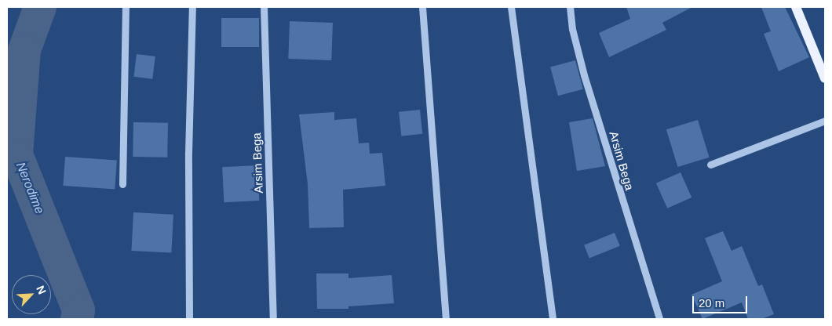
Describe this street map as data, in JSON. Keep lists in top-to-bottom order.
{
  "streets": {
    "street": ["Arsim Bega"]
  },
  "water": ["Nerodime"],
  "scale_bar": "20 m",
  "north": "top right"
}
